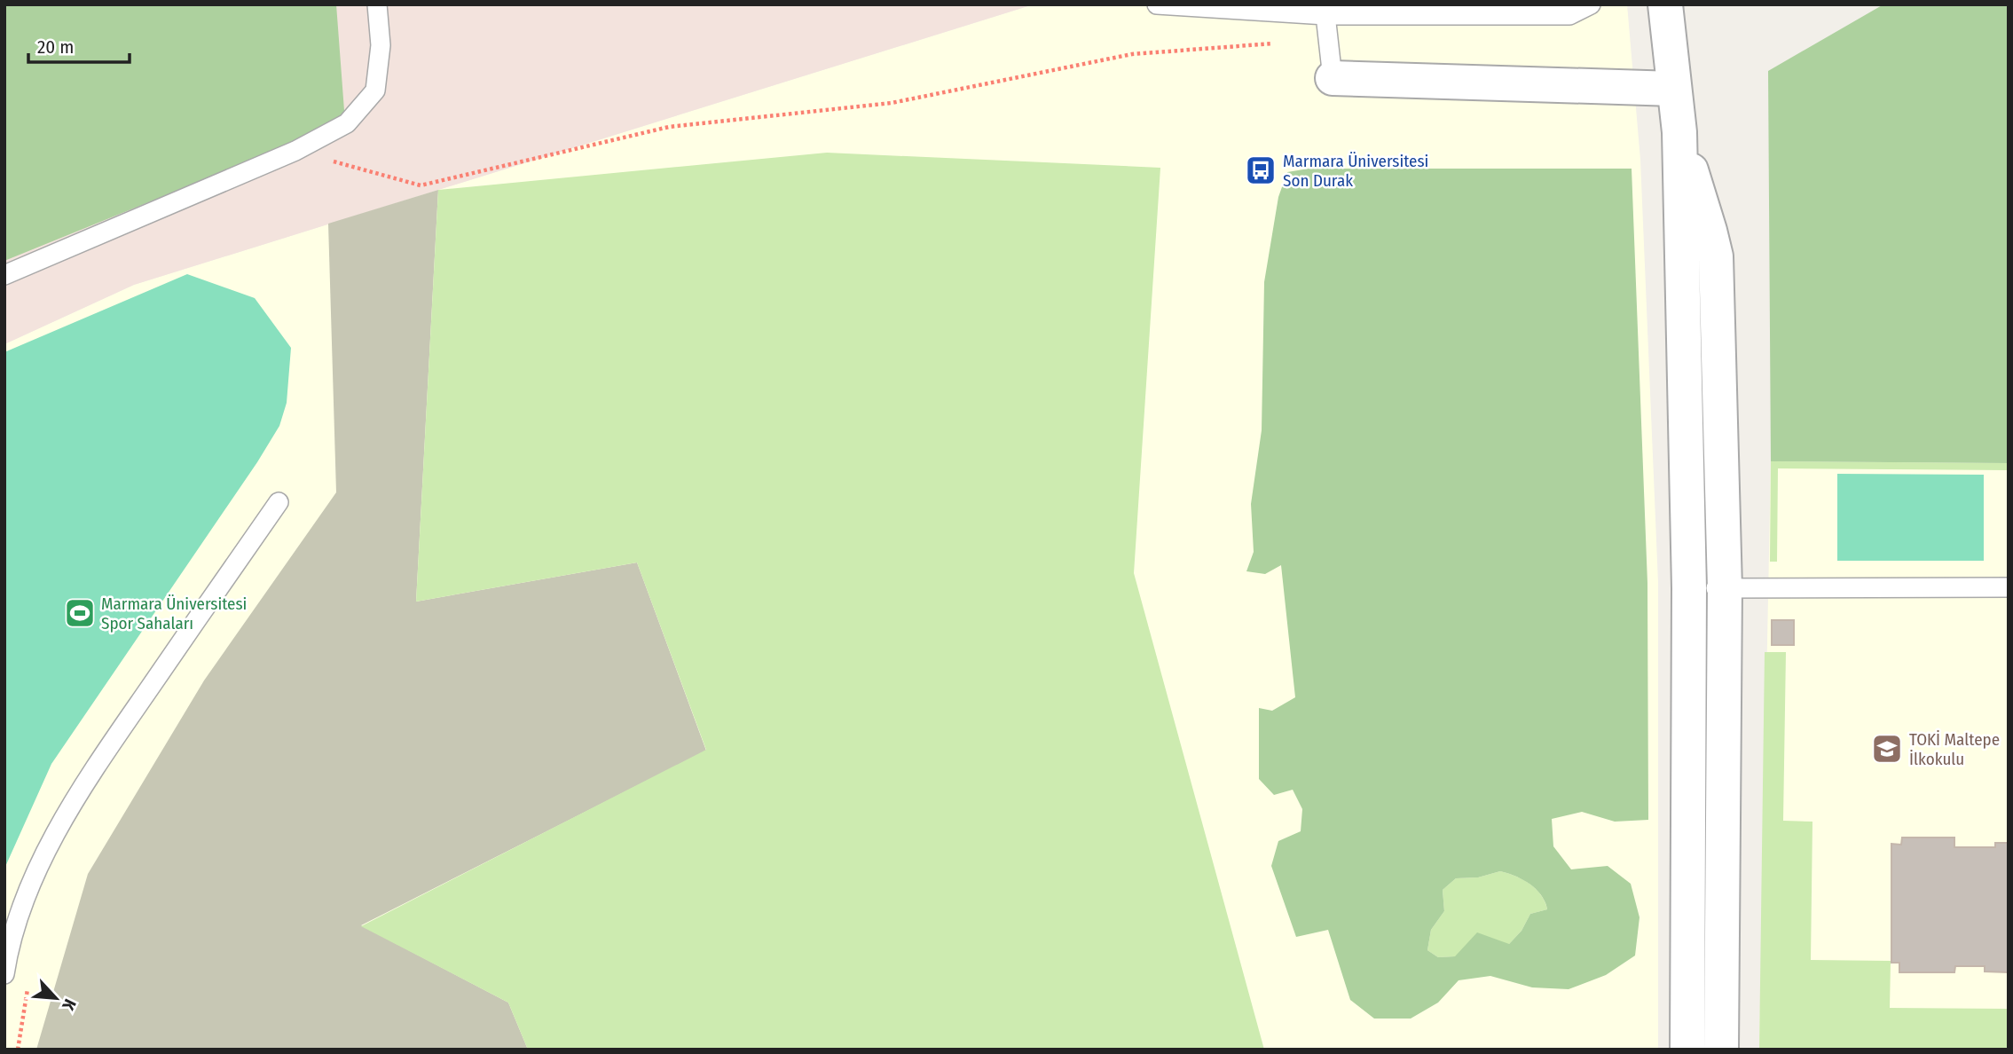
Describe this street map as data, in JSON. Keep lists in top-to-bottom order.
{
  "places": {
    "bus stop": ["Marmara Üniversitesi Son Durak"],
    "sports": ["Marmara Üniversitesi Spor Sahaları"],
    "school or university": ["TOKİ Maltepe İlkokulu"]
  },
  "scale_bar": "20 m",
  "north": "bottom right"
}
